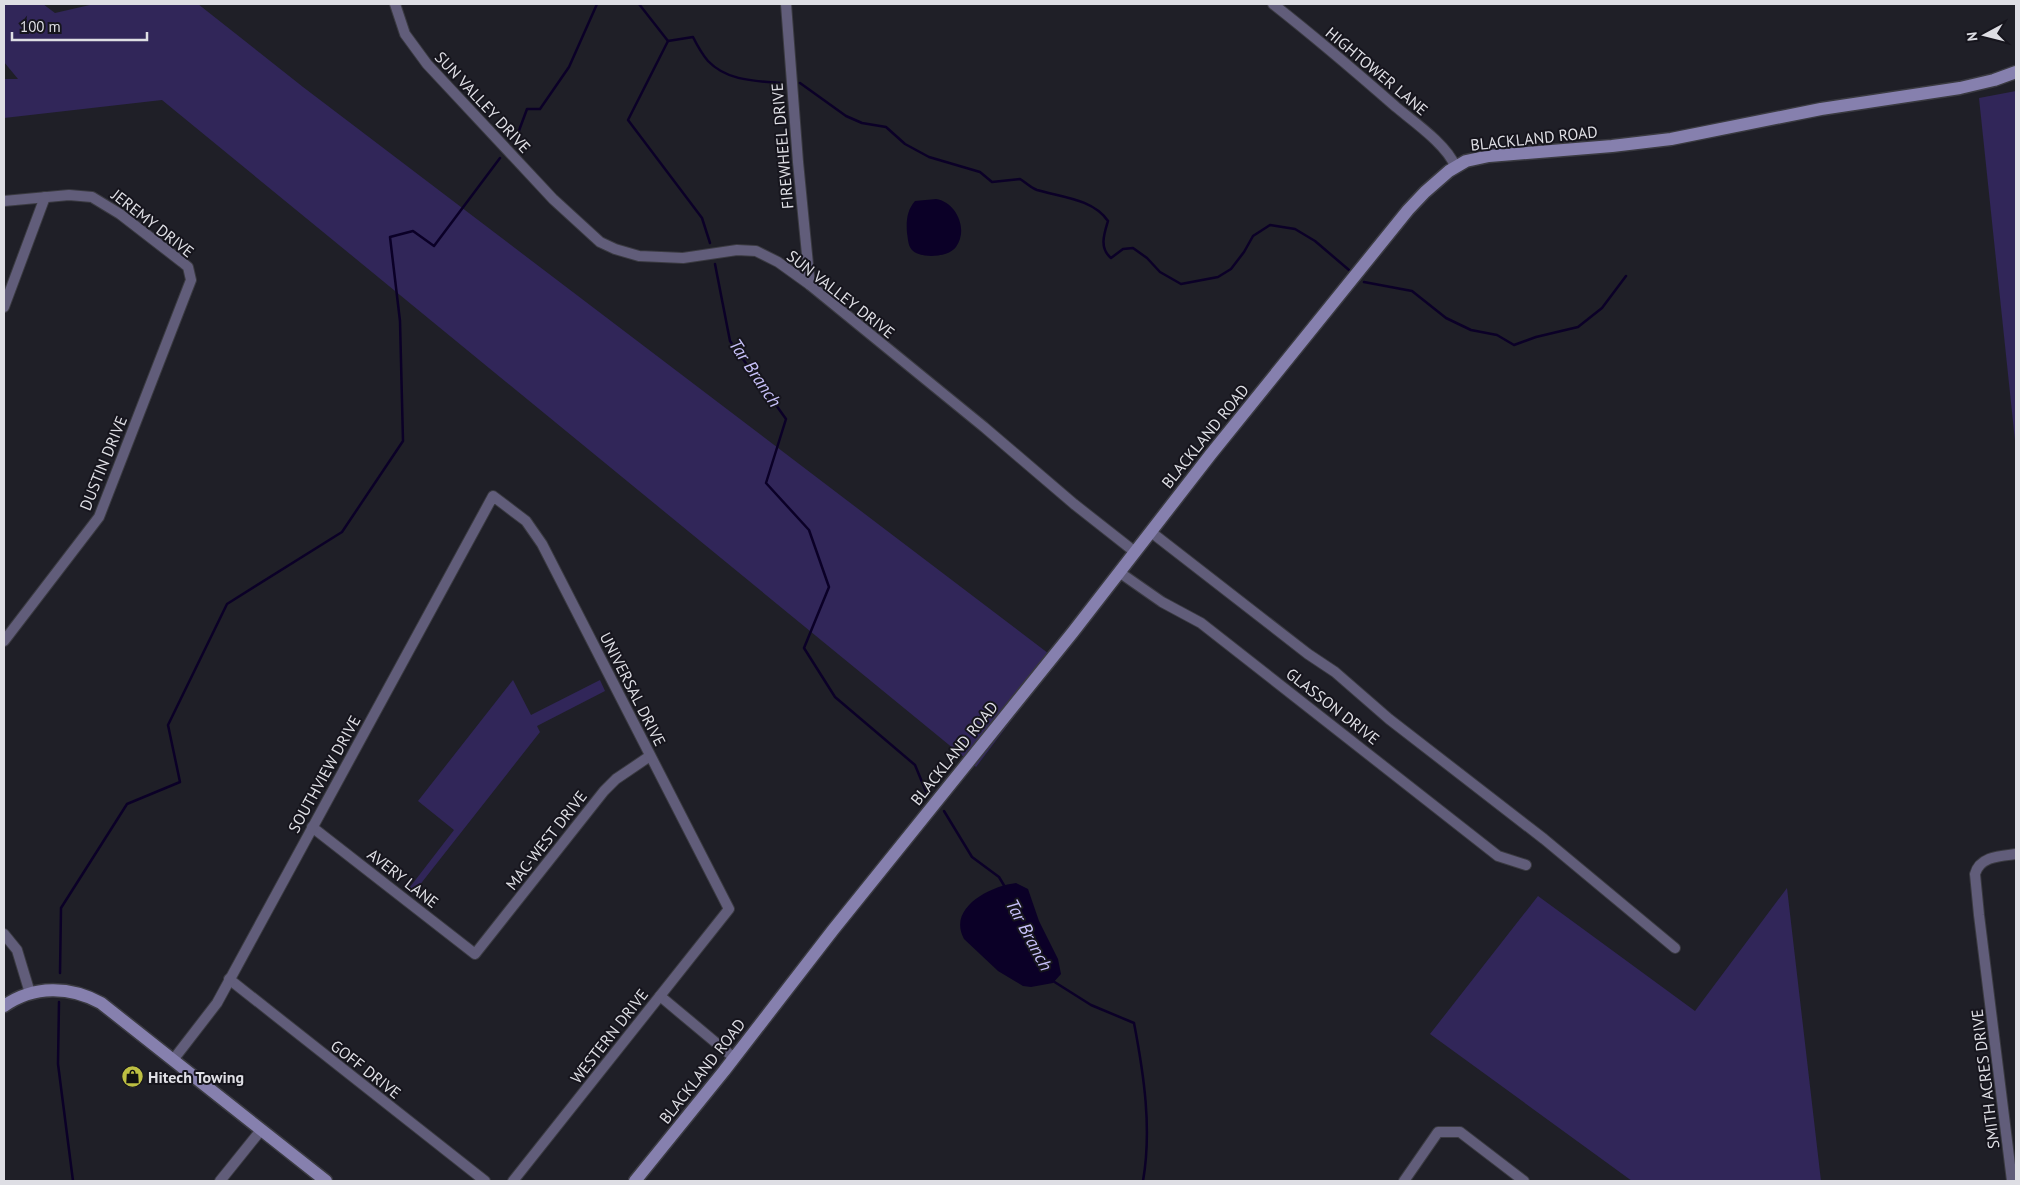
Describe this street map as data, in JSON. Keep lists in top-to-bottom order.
{
  "streets": {
    "street": [
      "HIGHTOWER LANE",
      "SUN VALLEY DRIVE",
      "BLACKLAND ROAD",
      "FIREWHEEL DRIVE",
      "JEREMY DRIVE",
      "DUSTIN DRIVE",
      "UNIVERSAL DRIVE",
      "GLASSON DRIVE",
      "SOUTHVIEW DRIVE",
      "MAC-WEST DRIVE",
      "AVERY LANE",
      "WESTERN DRIVE",
      "GOFF DRIVE",
      "SMITH ACRES DRIVE"
    ]
  },
  "crossings": [
    ["HIGHTOWER LANE", "BLACKLAND ROAD"],
    ["SUN VALLEY DRIVE", "BLACKLAND ROAD"],
    ["SUN VALLEY DRIVE", "FIREWHEEL DRIVE"],
    ["BLACKLAND ROAD", "GLASSON DRIVE"],
    ["JEREMY DRIVE", "DUSTIN DRIVE"],
    ["UNIVERSAL DRIVE", "SOUTHVIEW DRIVE"],
    ["UNIVERSAL DRIVE", "MAC-WEST DRIVE"],
    ["UNIVERSAL DRIVE", "WESTERN DRIVE"],
    ["SOUTHVIEW DRIVE", "AVERY LANE"],
    ["SOUTHVIEW DRIVE", "GOFF DRIVE"],
    ["MAC-WEST DRIVE", "AVERY LANE"]
  ],
  "water": ["Tar Branch"],
  "places": {
    "shop": ["Hitech Towing"]
  },
  "scale_bar": "100 m",
  "north": "left"
}
